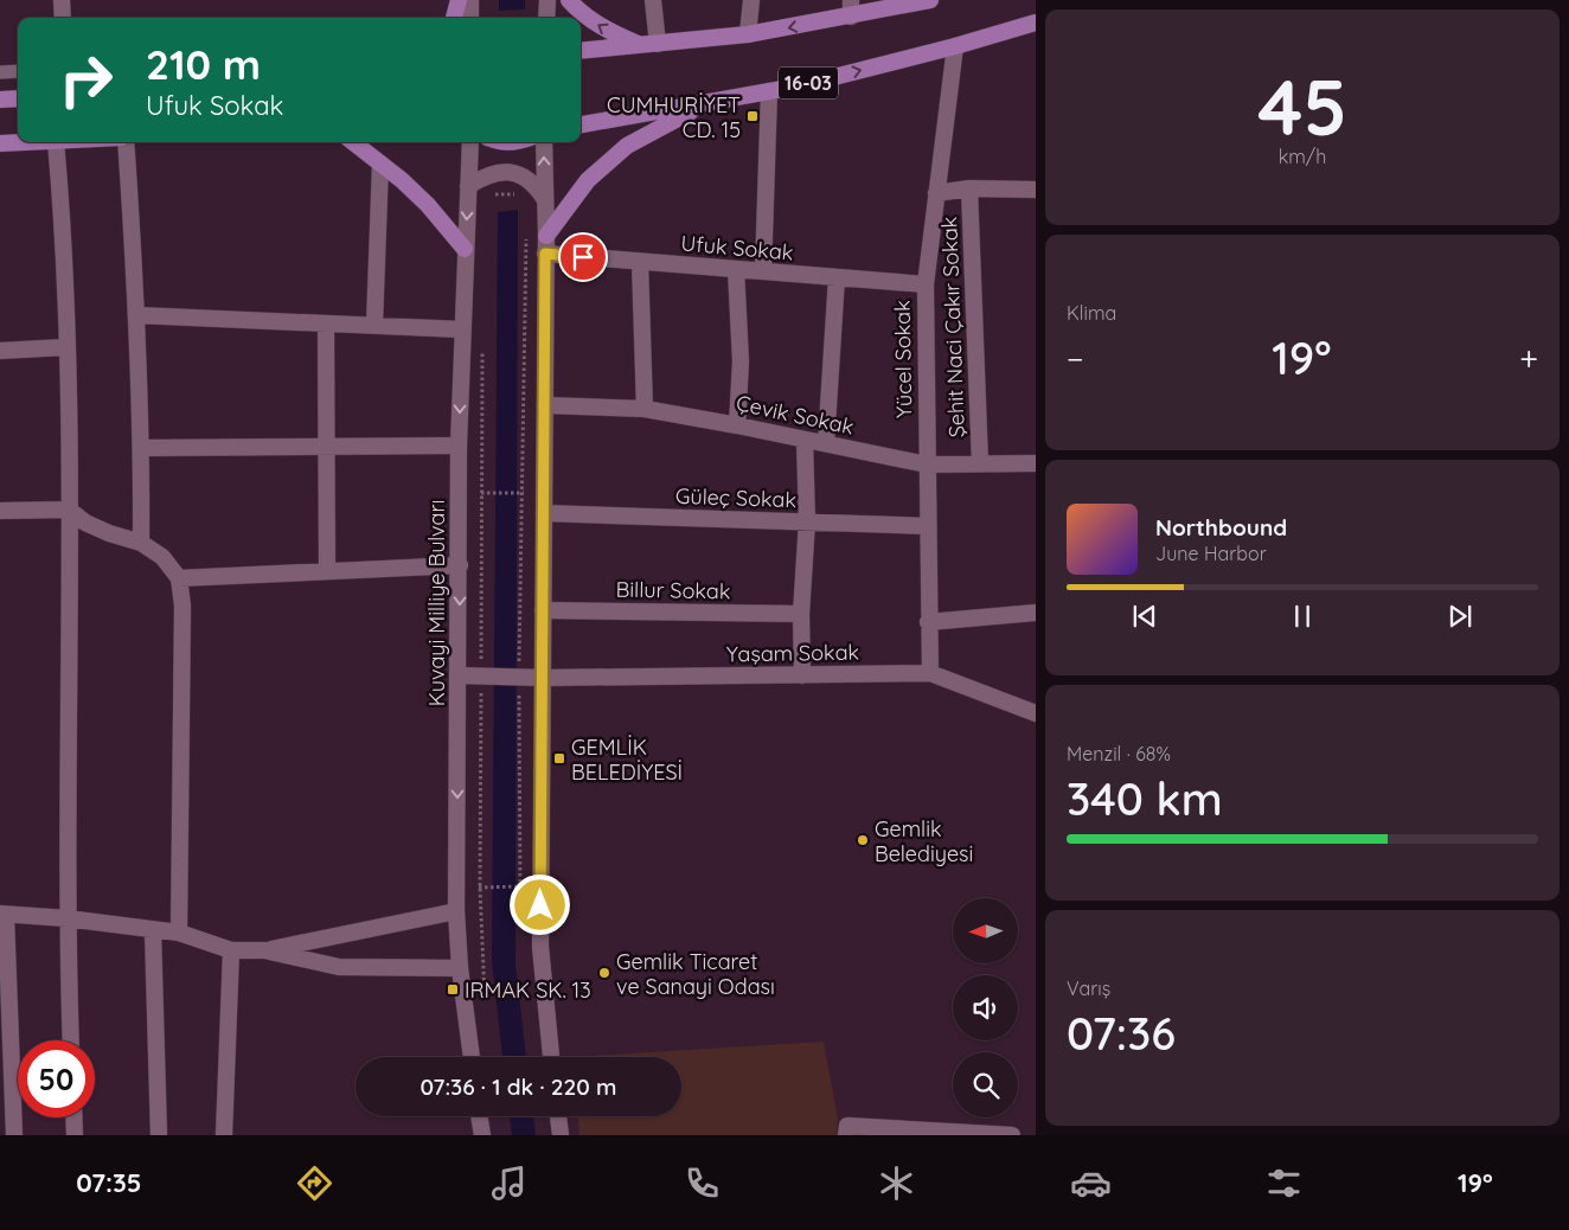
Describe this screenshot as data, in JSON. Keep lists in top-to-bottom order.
{
  "streets": {
    "main road": ["16-03"],
    "street": [
      "Ufuk Sokak",
      "Şehit Naci Çakır Sokak",
      "Yücel Sokak",
      "Çevik Sokak",
      "Güleç Sokak",
      "Billur Sokak",
      "Kuvayi Milliye Bulvarı",
      "Yaşam Sokak"
    ]
  },
  "crossings": [
    ["16-03", "Yücel Sokak"],
    ["Ufuk Sokak", "Yücel Sokak"],
    ["Şehit Naci Çakır Sokak", "Yücel Sokak"],
    ["Şehit Naci Çakır Sokak", "Çevik Sokak"],
    ["Yücel Sokak", "Çevik Sokak"],
    ["Yücel Sokak", "Güleç Sokak"],
    ["Yücel Sokak", "Yaşam Sokak"],
    ["Kuvayi Milliye Bulvarı", "Yaşam Sokak"]
  ],
  "places": {
    "transit": ["CUMHURİYET CD. 15", "GEMLİK BELEDİYESİ", "IRMAK SK. 13"],
    "other": ["Gemlik Belediyesi", "Gemlik Ticaret ve Sanayi Odası"]
  },
  "north": "left",
  "page": {
    "tile": [
      ["45", "km/h"],
      "Klima",
      ["Menzil · 68%", "340 km"],
      ["Varış", "07:36"]
    ],
    "turn": ["210 m", "Ufuk Sokak"],
    "heat": ["−", "19°", "+"],
    "song": ["Northbound", "June Harbor"],
    "limit": "50",
    "trip": "07:36 · 1 dk · 220 m",
    "tabs": ["07:35", "19°"]
  }
}
